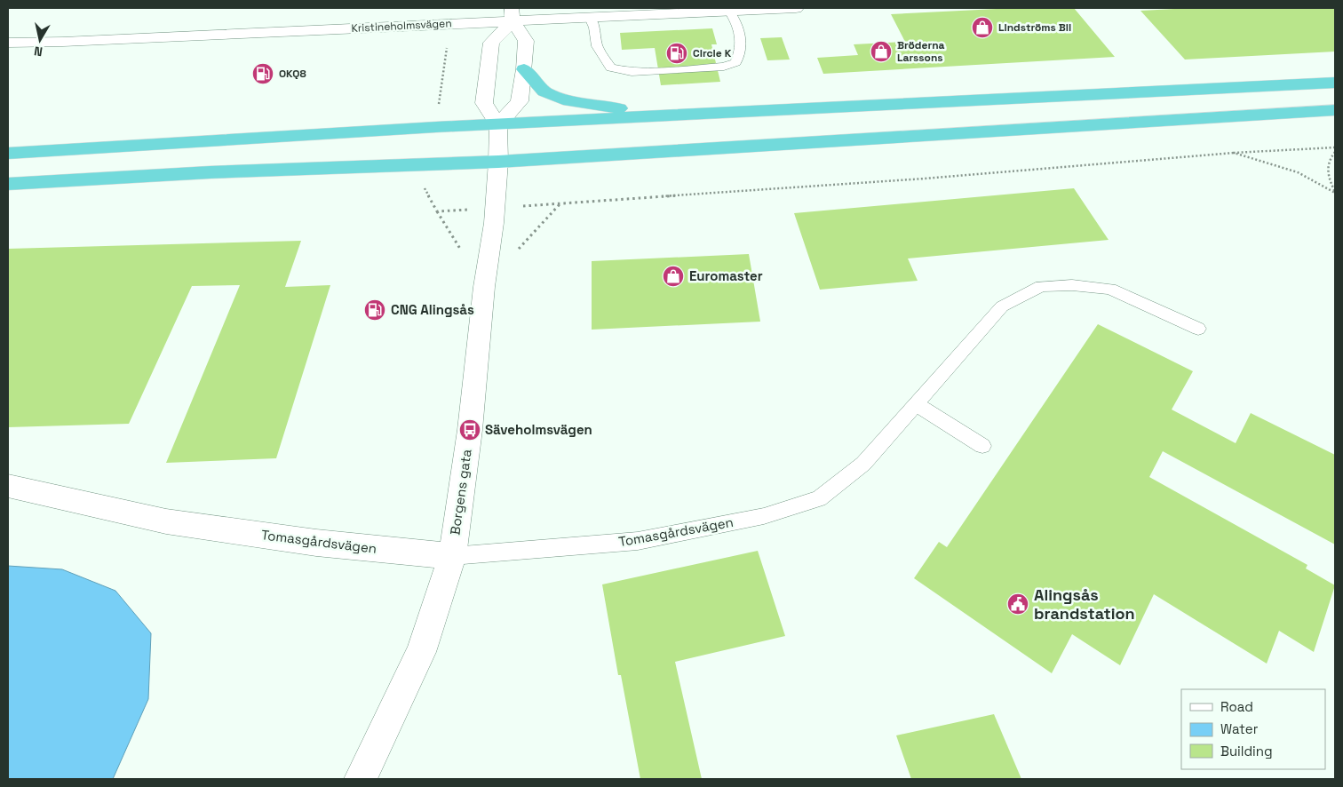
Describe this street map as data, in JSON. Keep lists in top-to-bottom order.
{
  "streets": {
    "street": ["Kristineholmsvägen", "Borgens gata", "Tomasgårdsvägen"]
  },
  "crossings": [
    ["Borgens gata", "Tomasgårdsvägen"]
  ],
  "places": {
    "shop": ["Lindströms Bil", "Bröderna Larssons", "Euromaster"],
    "fuel station": ["Circle K", "OKQ8", "CNG Alingsås"],
    "bus stop": ["Säveholmsvägen"],
    "public building": ["Alingsås brandstation"]
  },
  "legend": ["Road", "Water", "Building"],
  "north": "bottom"
}
